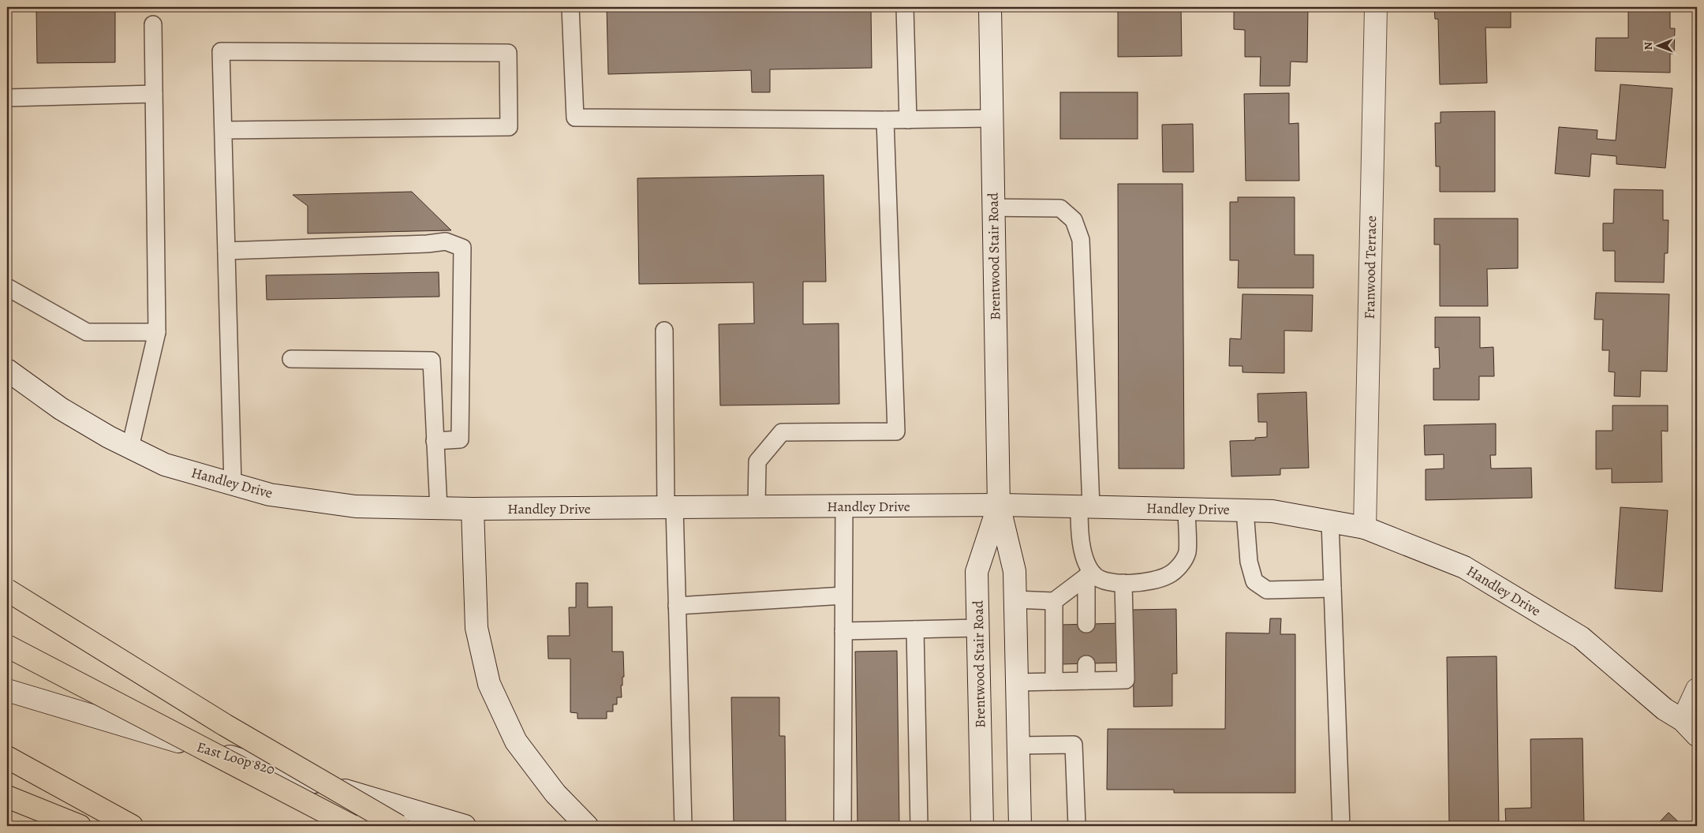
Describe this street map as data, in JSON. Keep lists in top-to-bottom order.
{
  "streets": {
    "street": [
      "Brentwood Stair Road",
      "Franwood Terrace",
      "Handley Drive",
      "East Loop 820"
    ]
  },
  "crossings": [
    ["Brentwood Stair Road", "Handley Drive"],
    ["Franwood Terrace", "Handley Drive"]
  ],
  "north": "left"
}
